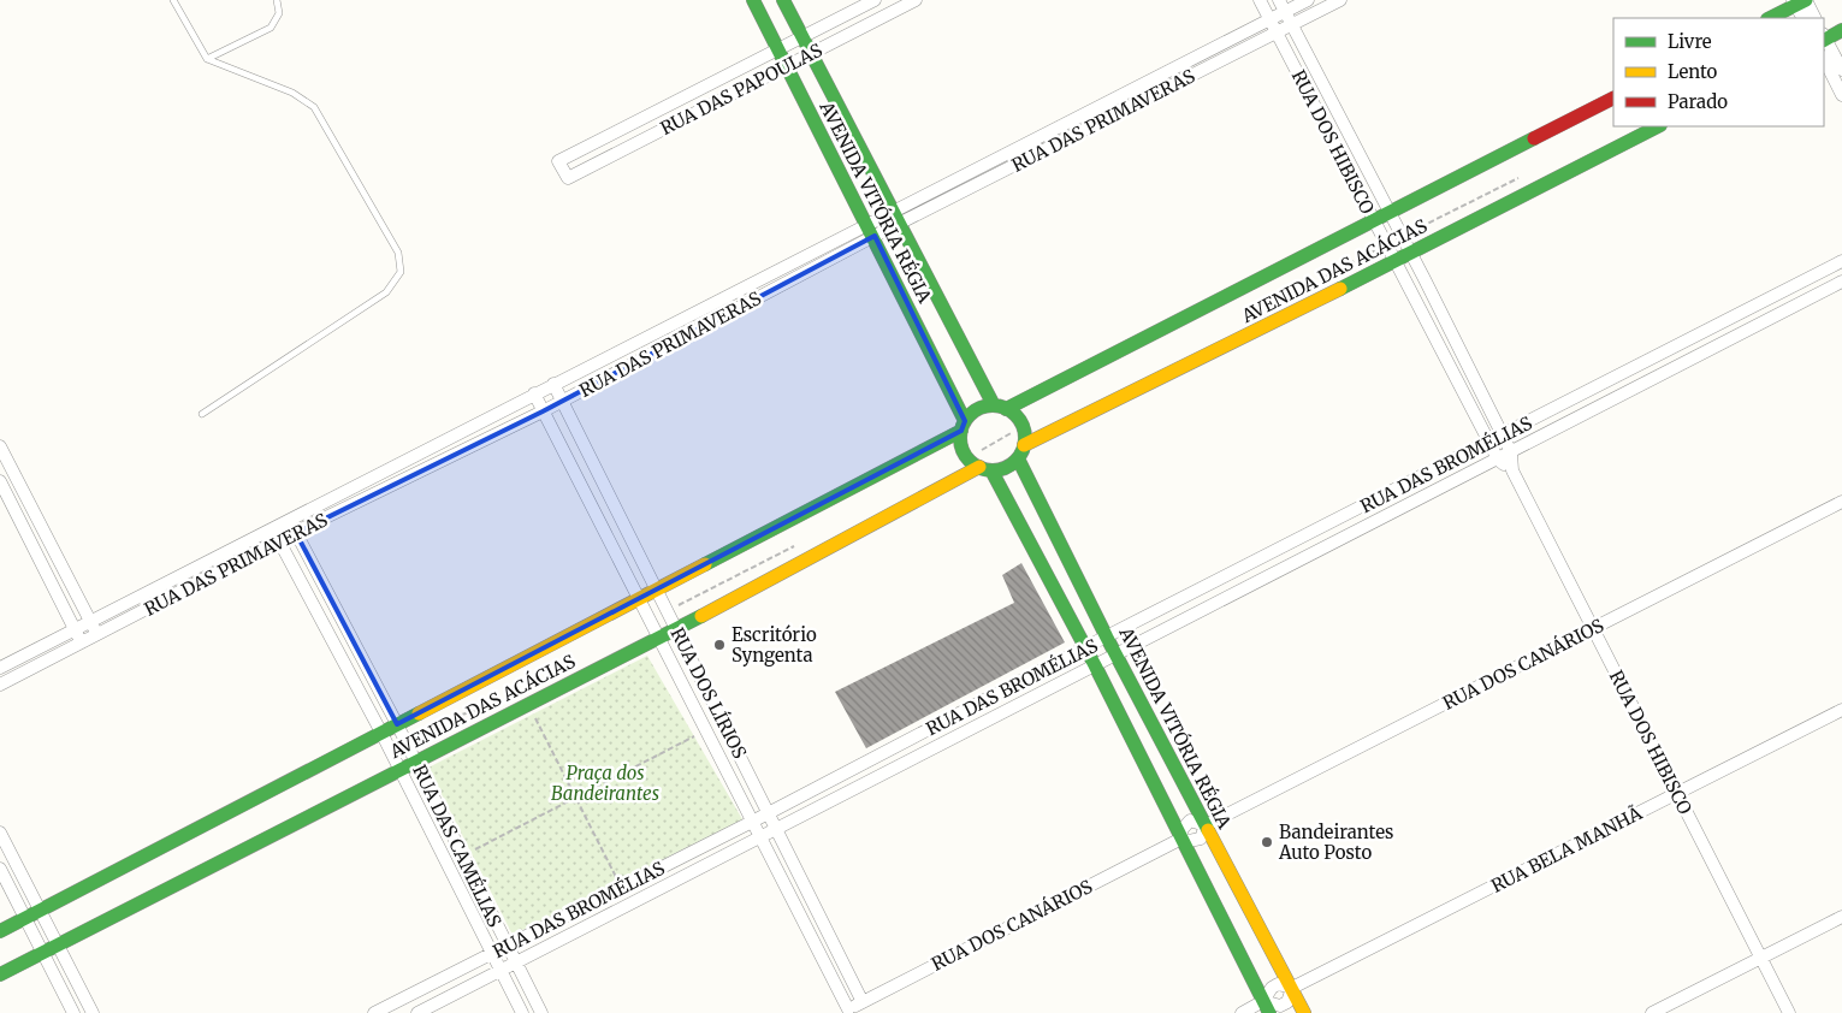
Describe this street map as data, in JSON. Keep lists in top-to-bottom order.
{
  "streets": {
    "street": [
      "RUA DAS PAPOULAS",
      "RUA DAS PRIMAVERAS",
      "RUA DOS HIBISCO",
      "AVENIDA VITÓRIA RÉGIA",
      "AVENIDA DAS ACÁCIAS",
      "RUA DAS BROMÉLIAS",
      "RUA DOS CANÁRIOS",
      "RUA DOS LÍRIOS",
      "RUA DAS CAMÉLIAS",
      "RUA BELA MANHÃ"
    ]
  },
  "crossings": [
    ["RUA DAS PAPOULAS", "AVENIDA VITÓRIA RÉGIA"],
    ["RUA DAS PRIMAVERAS", "RUA DOS HIBISCO"],
    ["RUA DAS PRIMAVERAS", "AVENIDA VITÓRIA RÉGIA"],
    ["RUA DAS PRIMAVERAS", "RUA DOS LÍRIOS"],
    ["RUA DAS PRIMAVERAS", "RUA DAS CAMÉLIAS"],
    ["RUA DOS HIBISCO", "AVENIDA DAS ACÁCIAS"],
    ["RUA DOS HIBISCO", "RUA DAS BROMÉLIAS"],
    ["RUA DOS HIBISCO", "RUA DOS CANÁRIOS"],
    ["RUA DOS HIBISCO", "RUA BELA MANHÃ"],
    ["AVENIDA VITÓRIA RÉGIA", "AVENIDA DAS ACÁCIAS"],
    ["AVENIDA VITÓRIA RÉGIA", "RUA DAS BROMÉLIAS"],
    ["AVENIDA VITÓRIA RÉGIA", "RUA DOS CANÁRIOS"],
    ["AVENIDA VITÓRIA RÉGIA", "RUA BELA MANHÃ"],
    ["AVENIDA DAS ACÁCIAS", "RUA DOS LÍRIOS"],
    ["AVENIDA DAS ACÁCIAS", "RUA DAS CAMÉLIAS"],
    ["RUA DAS BROMÉLIAS", "RUA DOS LÍRIOS"],
    ["RUA DAS BROMÉLIAS", "RUA DAS CAMÉLIAS"],
    ["RUA DOS CANÁRIOS", "RUA DOS LÍRIOS"]
  ],
  "parks": ["Praça dos Bandeirantes"],
  "places": ["Escritório Syngenta", "Bandeirantes Auto Posto"],
  "legend": ["Livre", "Lento", "Parado"]
}
